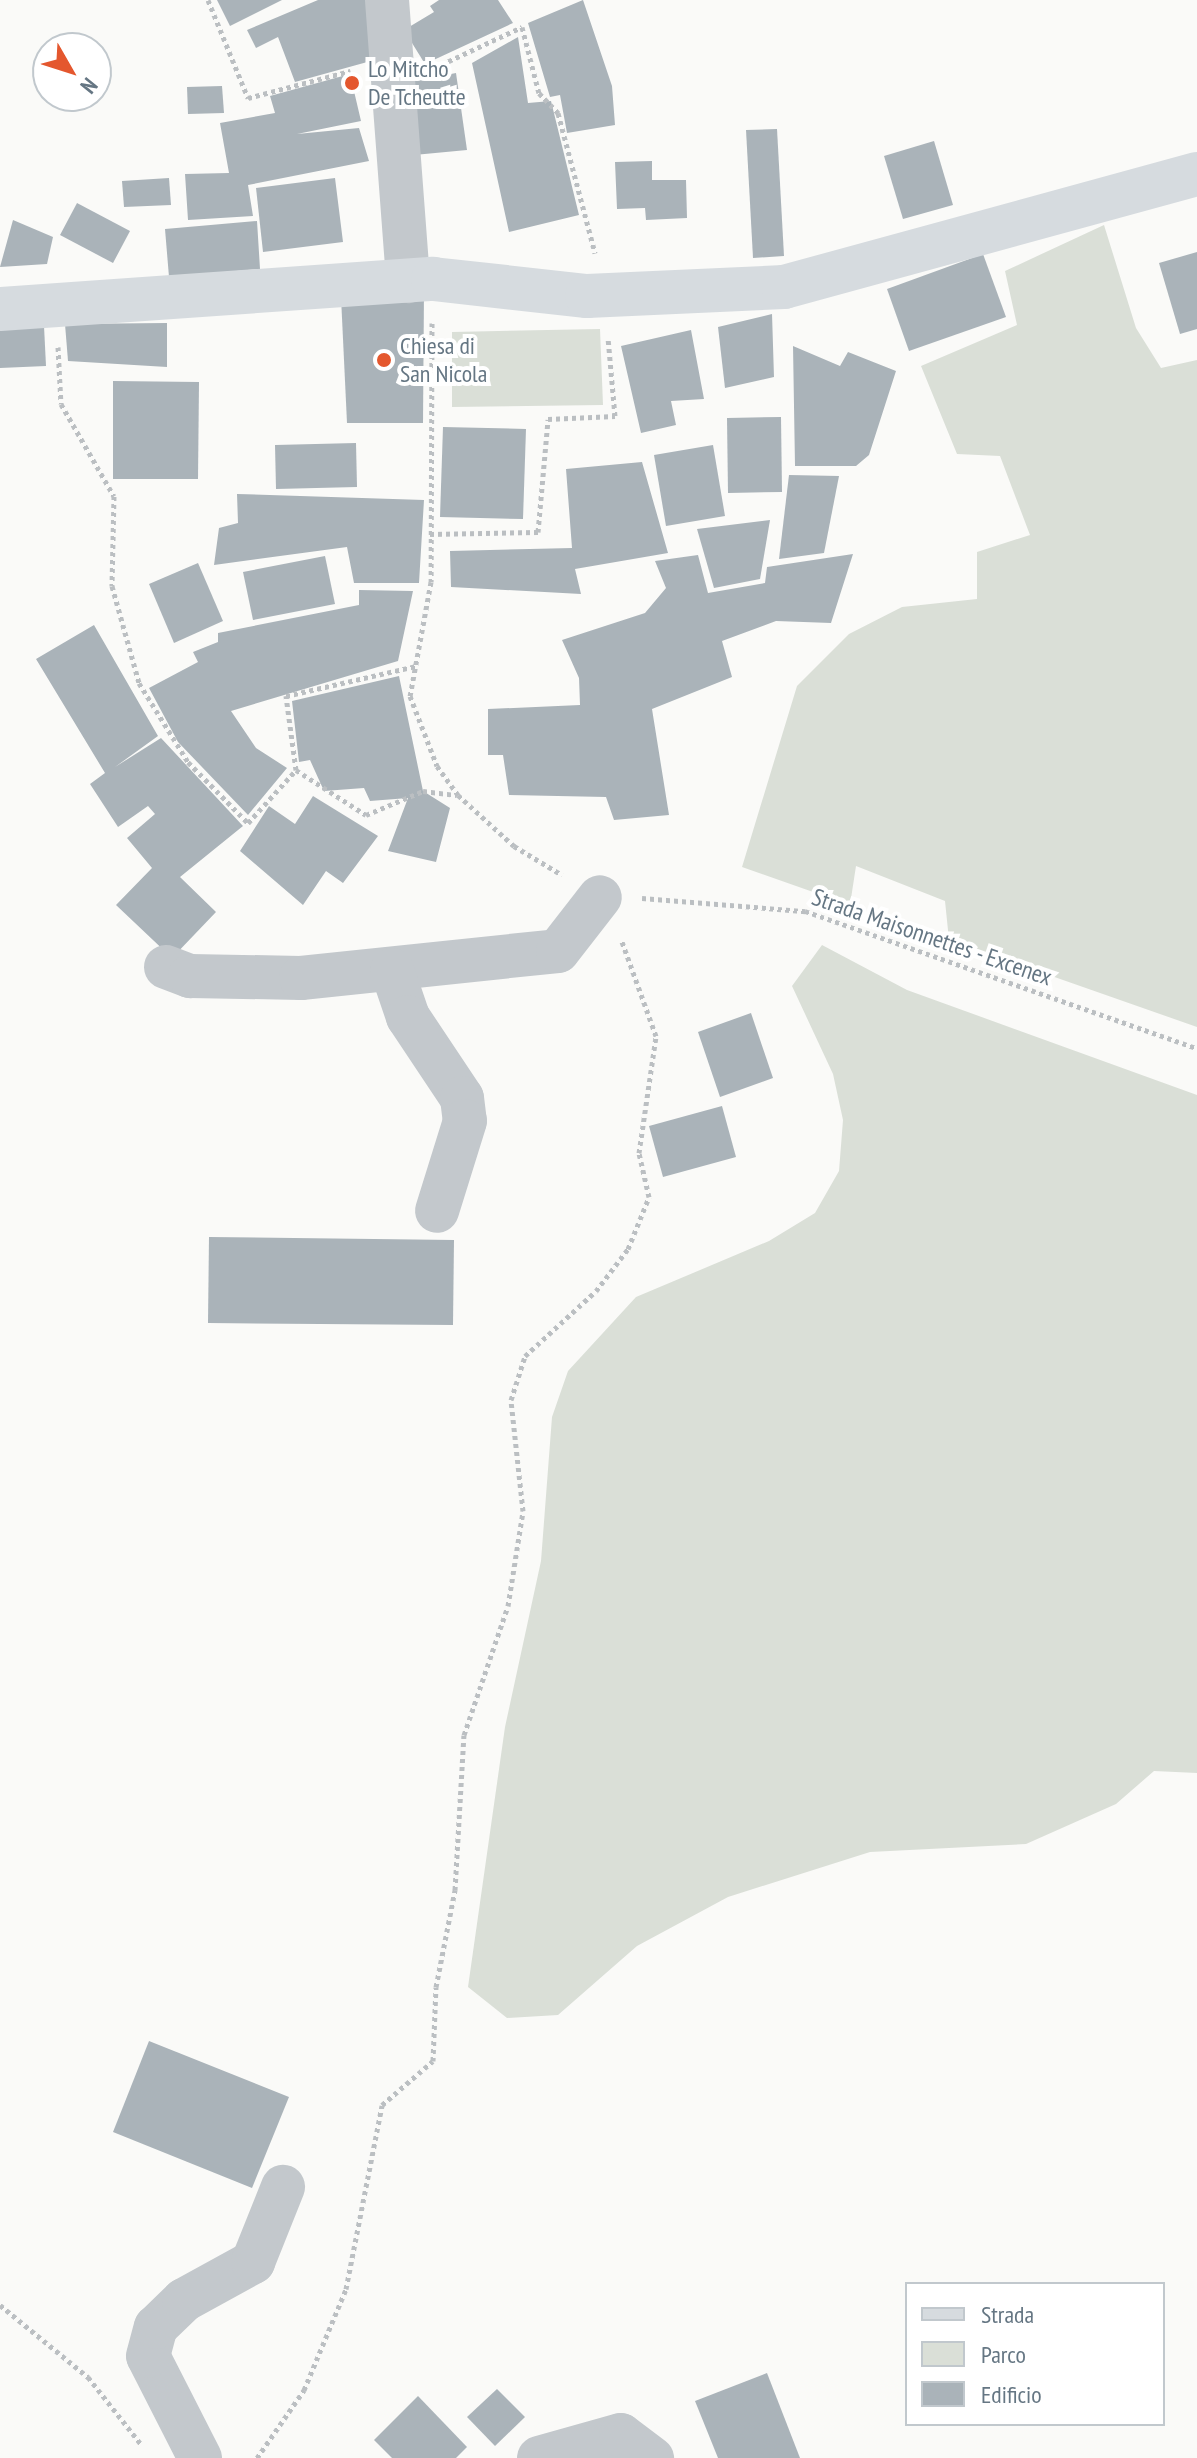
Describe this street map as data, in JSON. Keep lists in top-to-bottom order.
{
  "streets": {
    "path": ["Strada Maisonnettes - Excenex"]
  },
  "places": ["Lo Mitcho De Tcheutte", "Chiesa di San Nicola"],
  "legend": ["Strada", "Parco", "Edificio"],
  "north": "bottom right"
}
